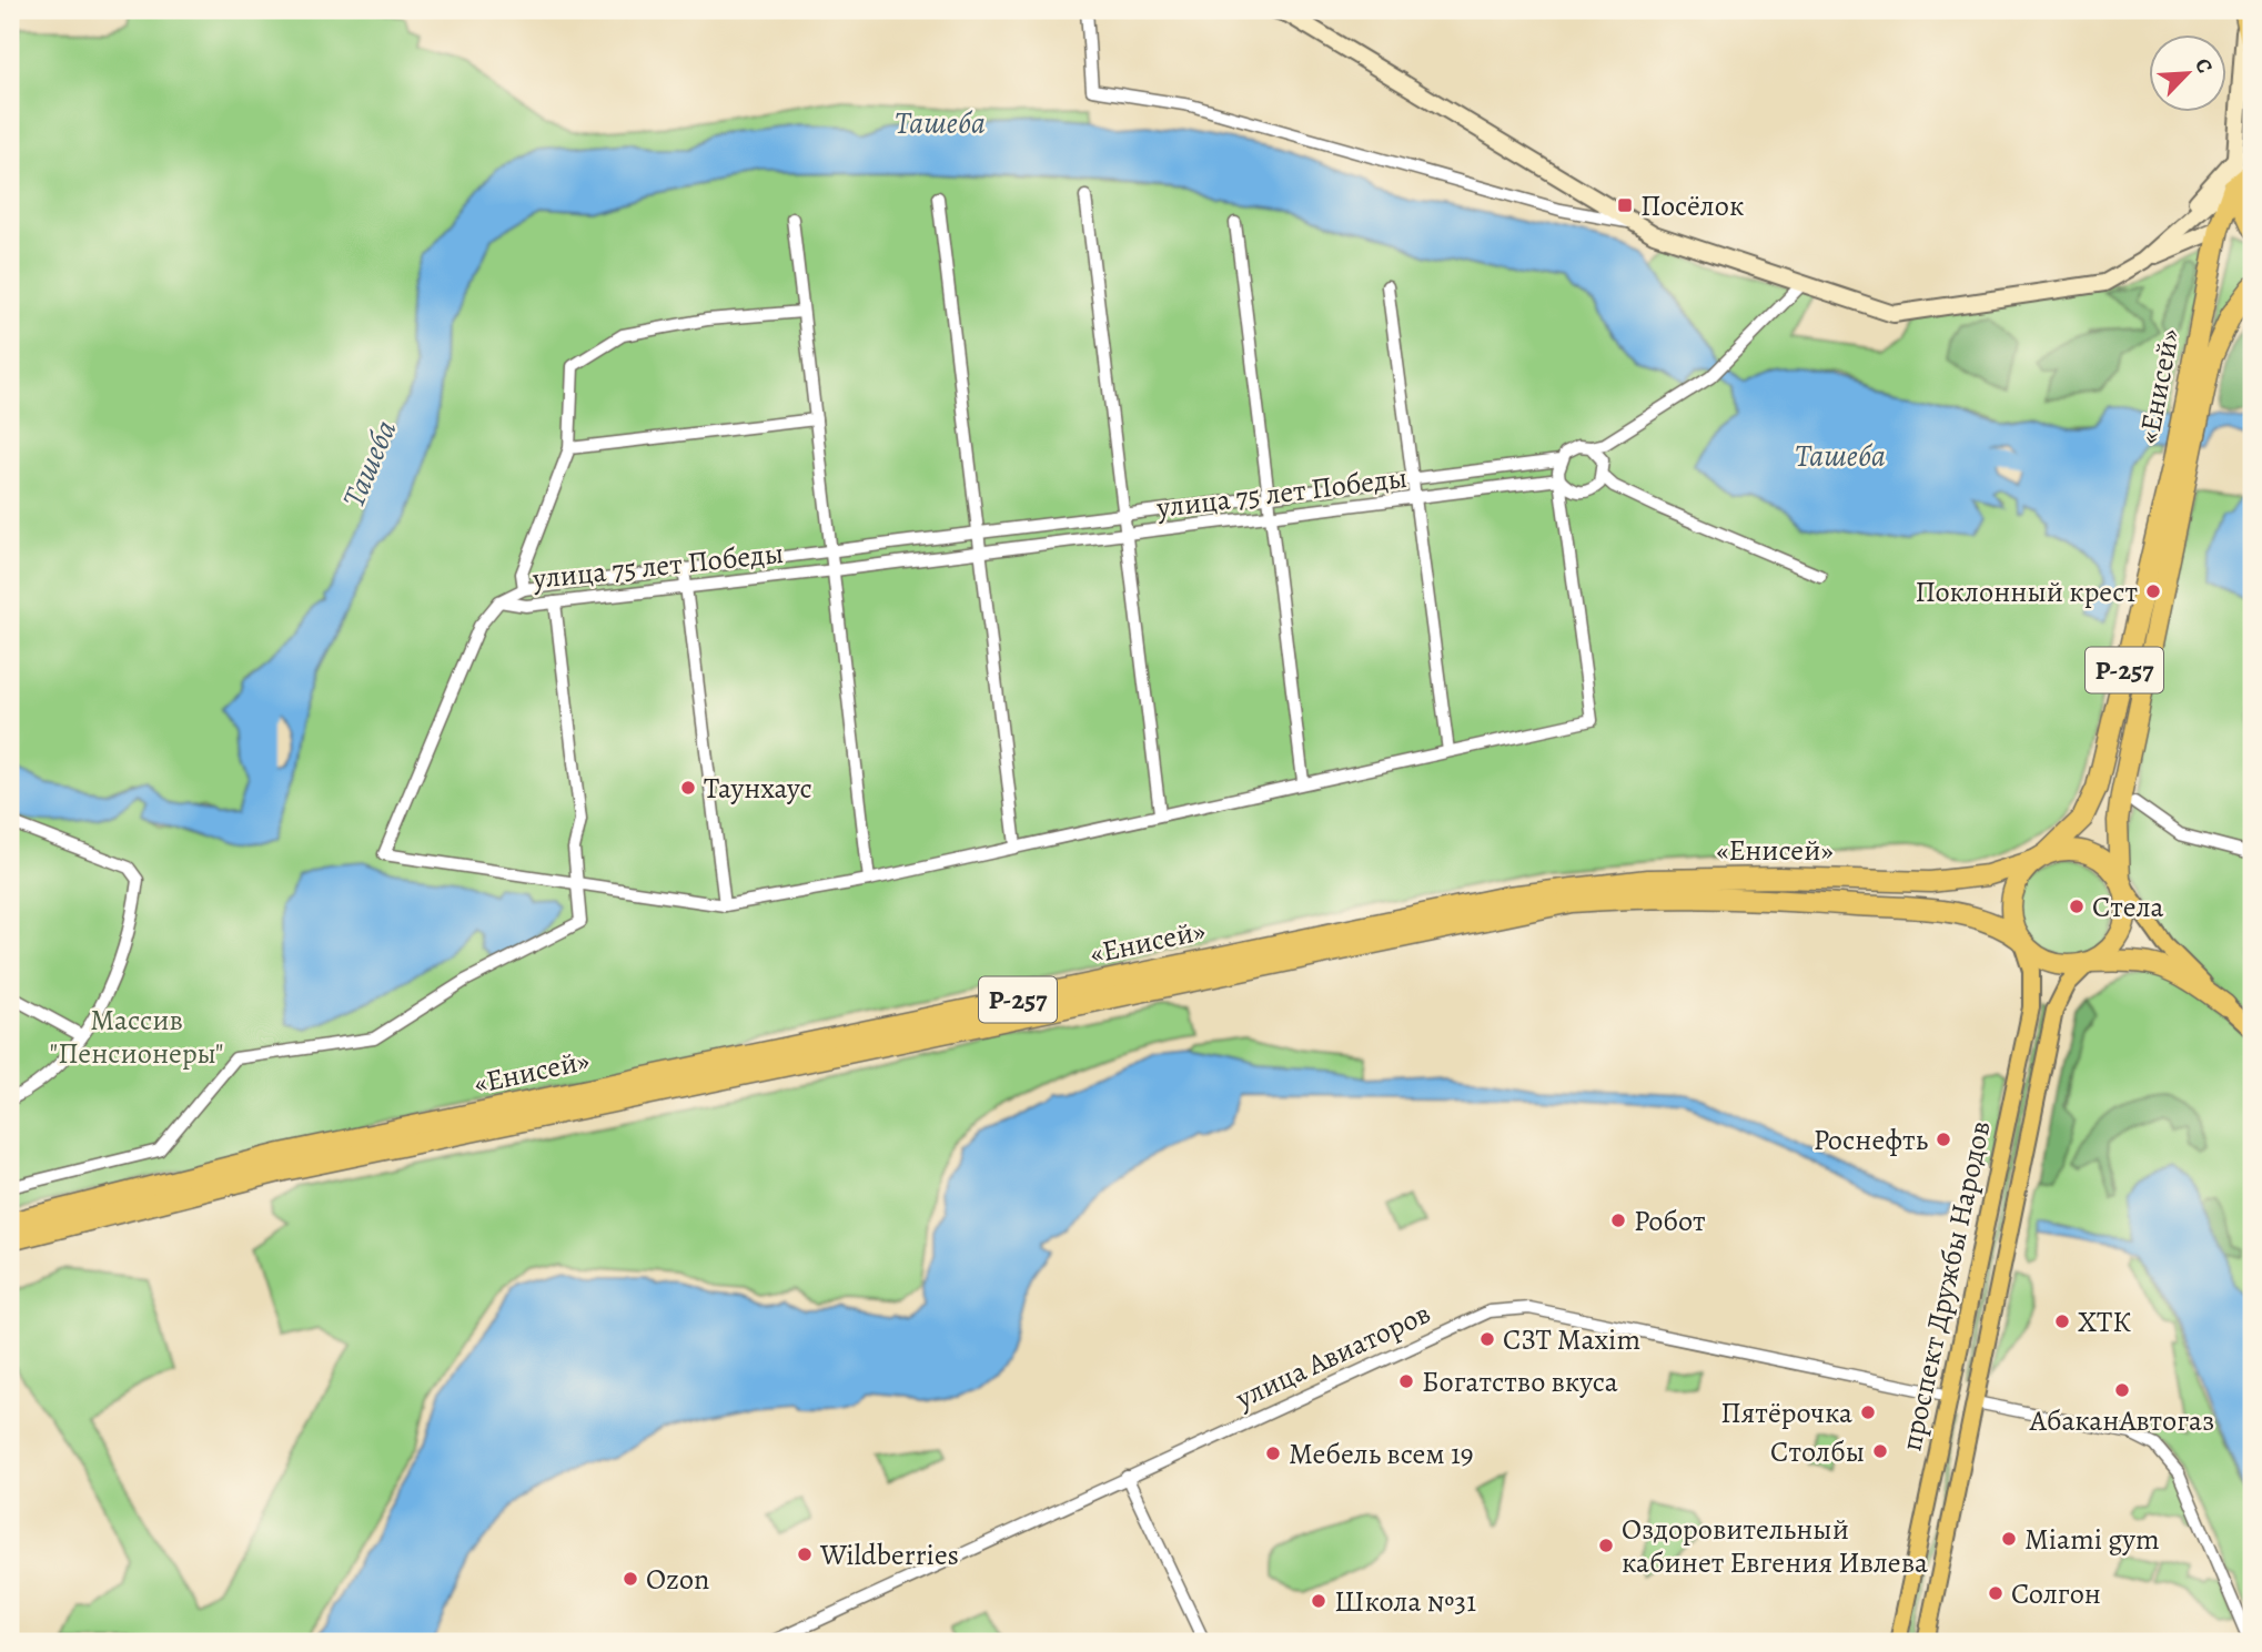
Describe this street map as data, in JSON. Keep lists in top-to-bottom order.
{
  "streets": {
    "highway": ["«Енисей»", "Р-257"],
    "main road": ["проспект Дружбы Народов"],
    "street": ["улица 75 лет Победы", "улица Авиаторов"]
  },
  "crossings": [
    ["«Енисей»", "проспект Дружбы Народов"],
    ["проспект Дружбы Народов", "улица Авиаторов"]
  ],
  "water": ["Ташеба"],
  "parks": ["Массив \"Пенсионеры\""],
  "places": {
    "transit": ["Посёлок"],
    "other": [
      "Поклонный крест",
      "Таунхаус",
      "Стела",
      "Роснефть",
      "Робот",
      "ХТК",
      "СЗТ Maxim",
      "Богатство вкуса",
      "АбаканАвтогаз",
      "Пятёрочка",
      "Столбы",
      "Мебель всем 19",
      "Miami gym",
      "Оздоровительный кабинет Евгения Ивлева",
      "Wildberries",
      "Ozon",
      "Солгон",
      "Школа №31"
    ]
  },
  "north": "top right"
}
